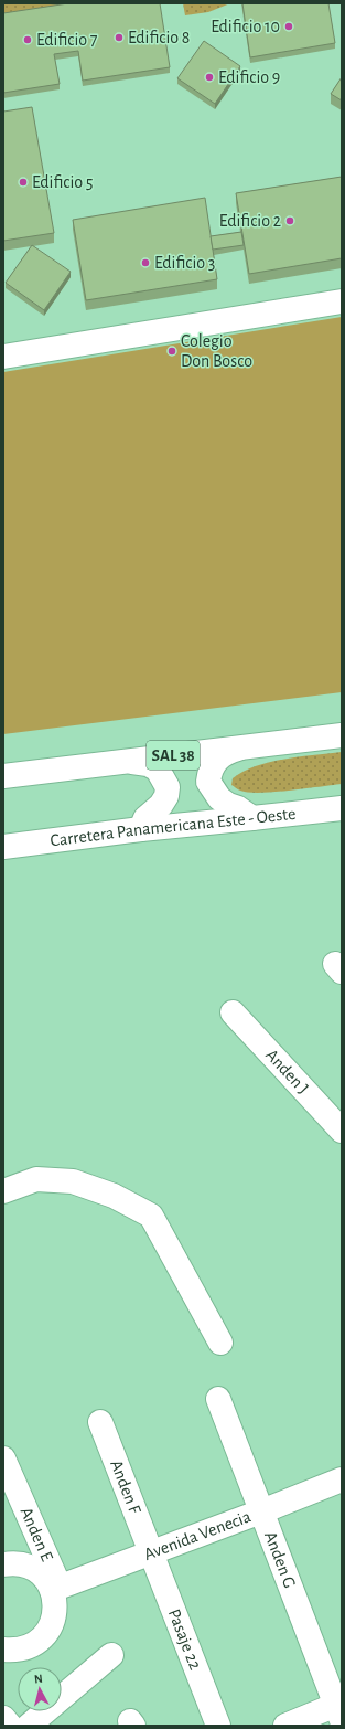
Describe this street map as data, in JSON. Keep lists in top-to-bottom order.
{
  "streets": {
    "main road": [
      "SAL 38",
      "Carretera Panamericana Este - Oeste",
      "Anden J",
      "Anden F",
      "Anden E",
      "Avenida Venecia",
      "Anden G",
      "Pasaje 22"
    ]
  },
  "crossings": [
    ["Anden F", "Avenida Venecia"],
    ["Anden F", "Pasaje 22"],
    ["Anden E", "Avenida Venecia"],
    ["Avenida Venecia", "Anden G"],
    ["Avenida Venecia", "Pasaje 22"]
  ],
  "places": [
    "Edificio 10",
    "Edificio 8",
    "Edificio 7",
    "Edificio 9",
    "Edificio 5",
    "Edificio 2",
    "Edificio 3",
    "Colegio Don Bosco"
  ],
  "north": "top"
}
